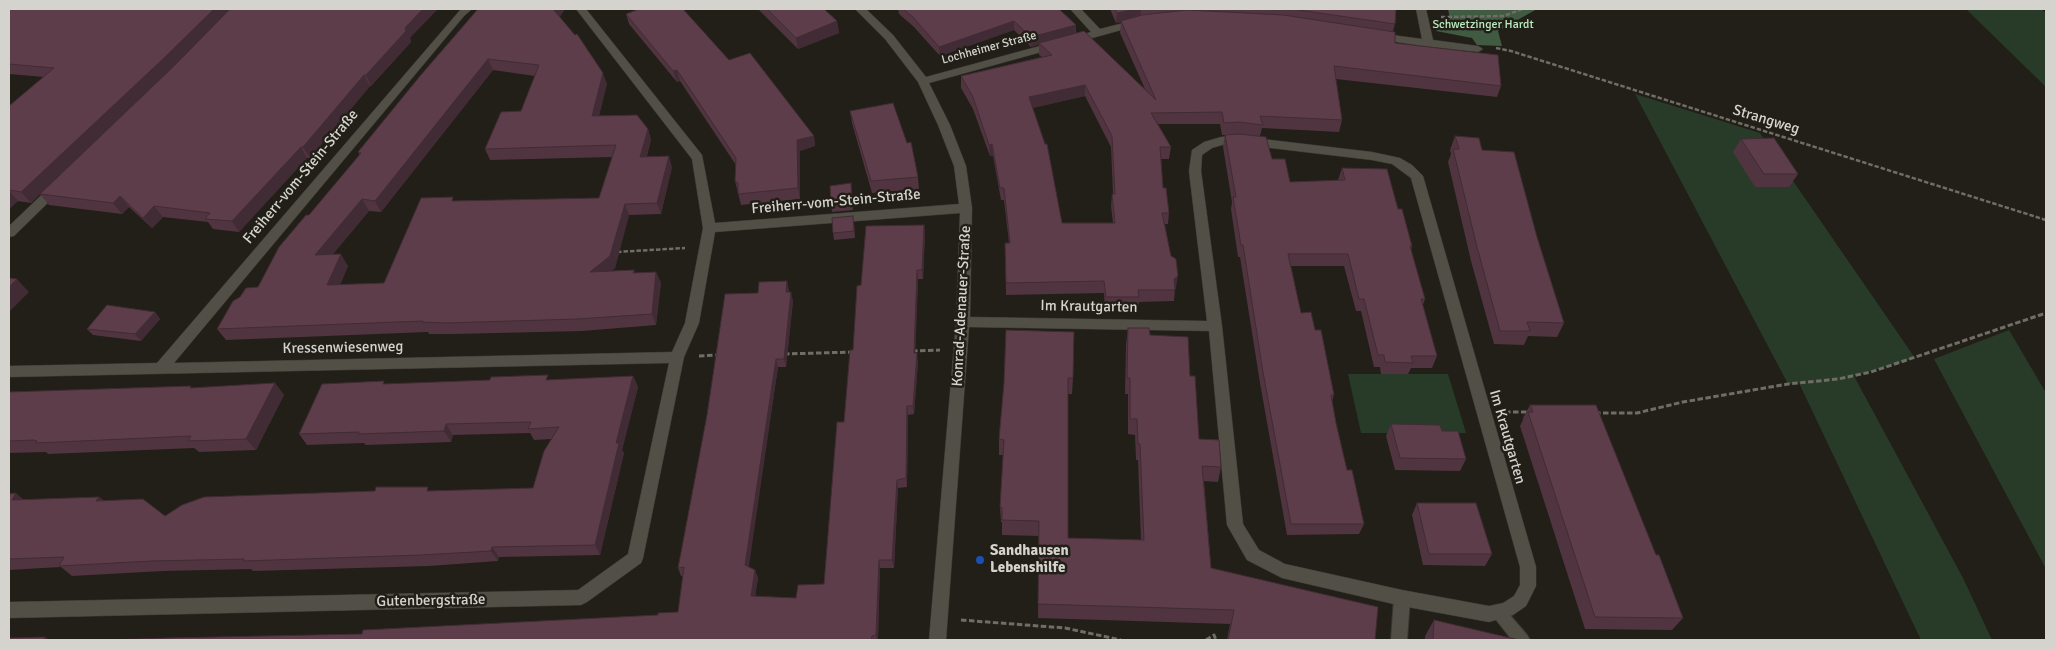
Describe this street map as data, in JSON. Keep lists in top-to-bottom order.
{
  "streets": {
    "street": [
      "Lochheimer Straße",
      "Freiherr-vom-Stein-Straße",
      "Konrad-Adenauer-Straße",
      "Im Krautgarten",
      "Kressenwiesenweg",
      "Gutenbergstraße"
    ],
    "path": ["Strangweg"]
  },
  "crossings": [
    ["Lochheimer Straße", "Konrad-Adenauer-Straße"],
    ["Freiherr-vom-Stein-Straße", "Konrad-Adenauer-Straße"],
    ["Freiherr-vom-Stein-Straße", "Kressenwiesenweg"],
    ["Konrad-Adenauer-Straße", "Im Krautgarten"],
    ["Kressenwiesenweg", "Gutenbergstraße"]
  ],
  "parks": ["Schwetzinger Hardt"],
  "places": ["Sandhausen Lebenshilfe"]
}
